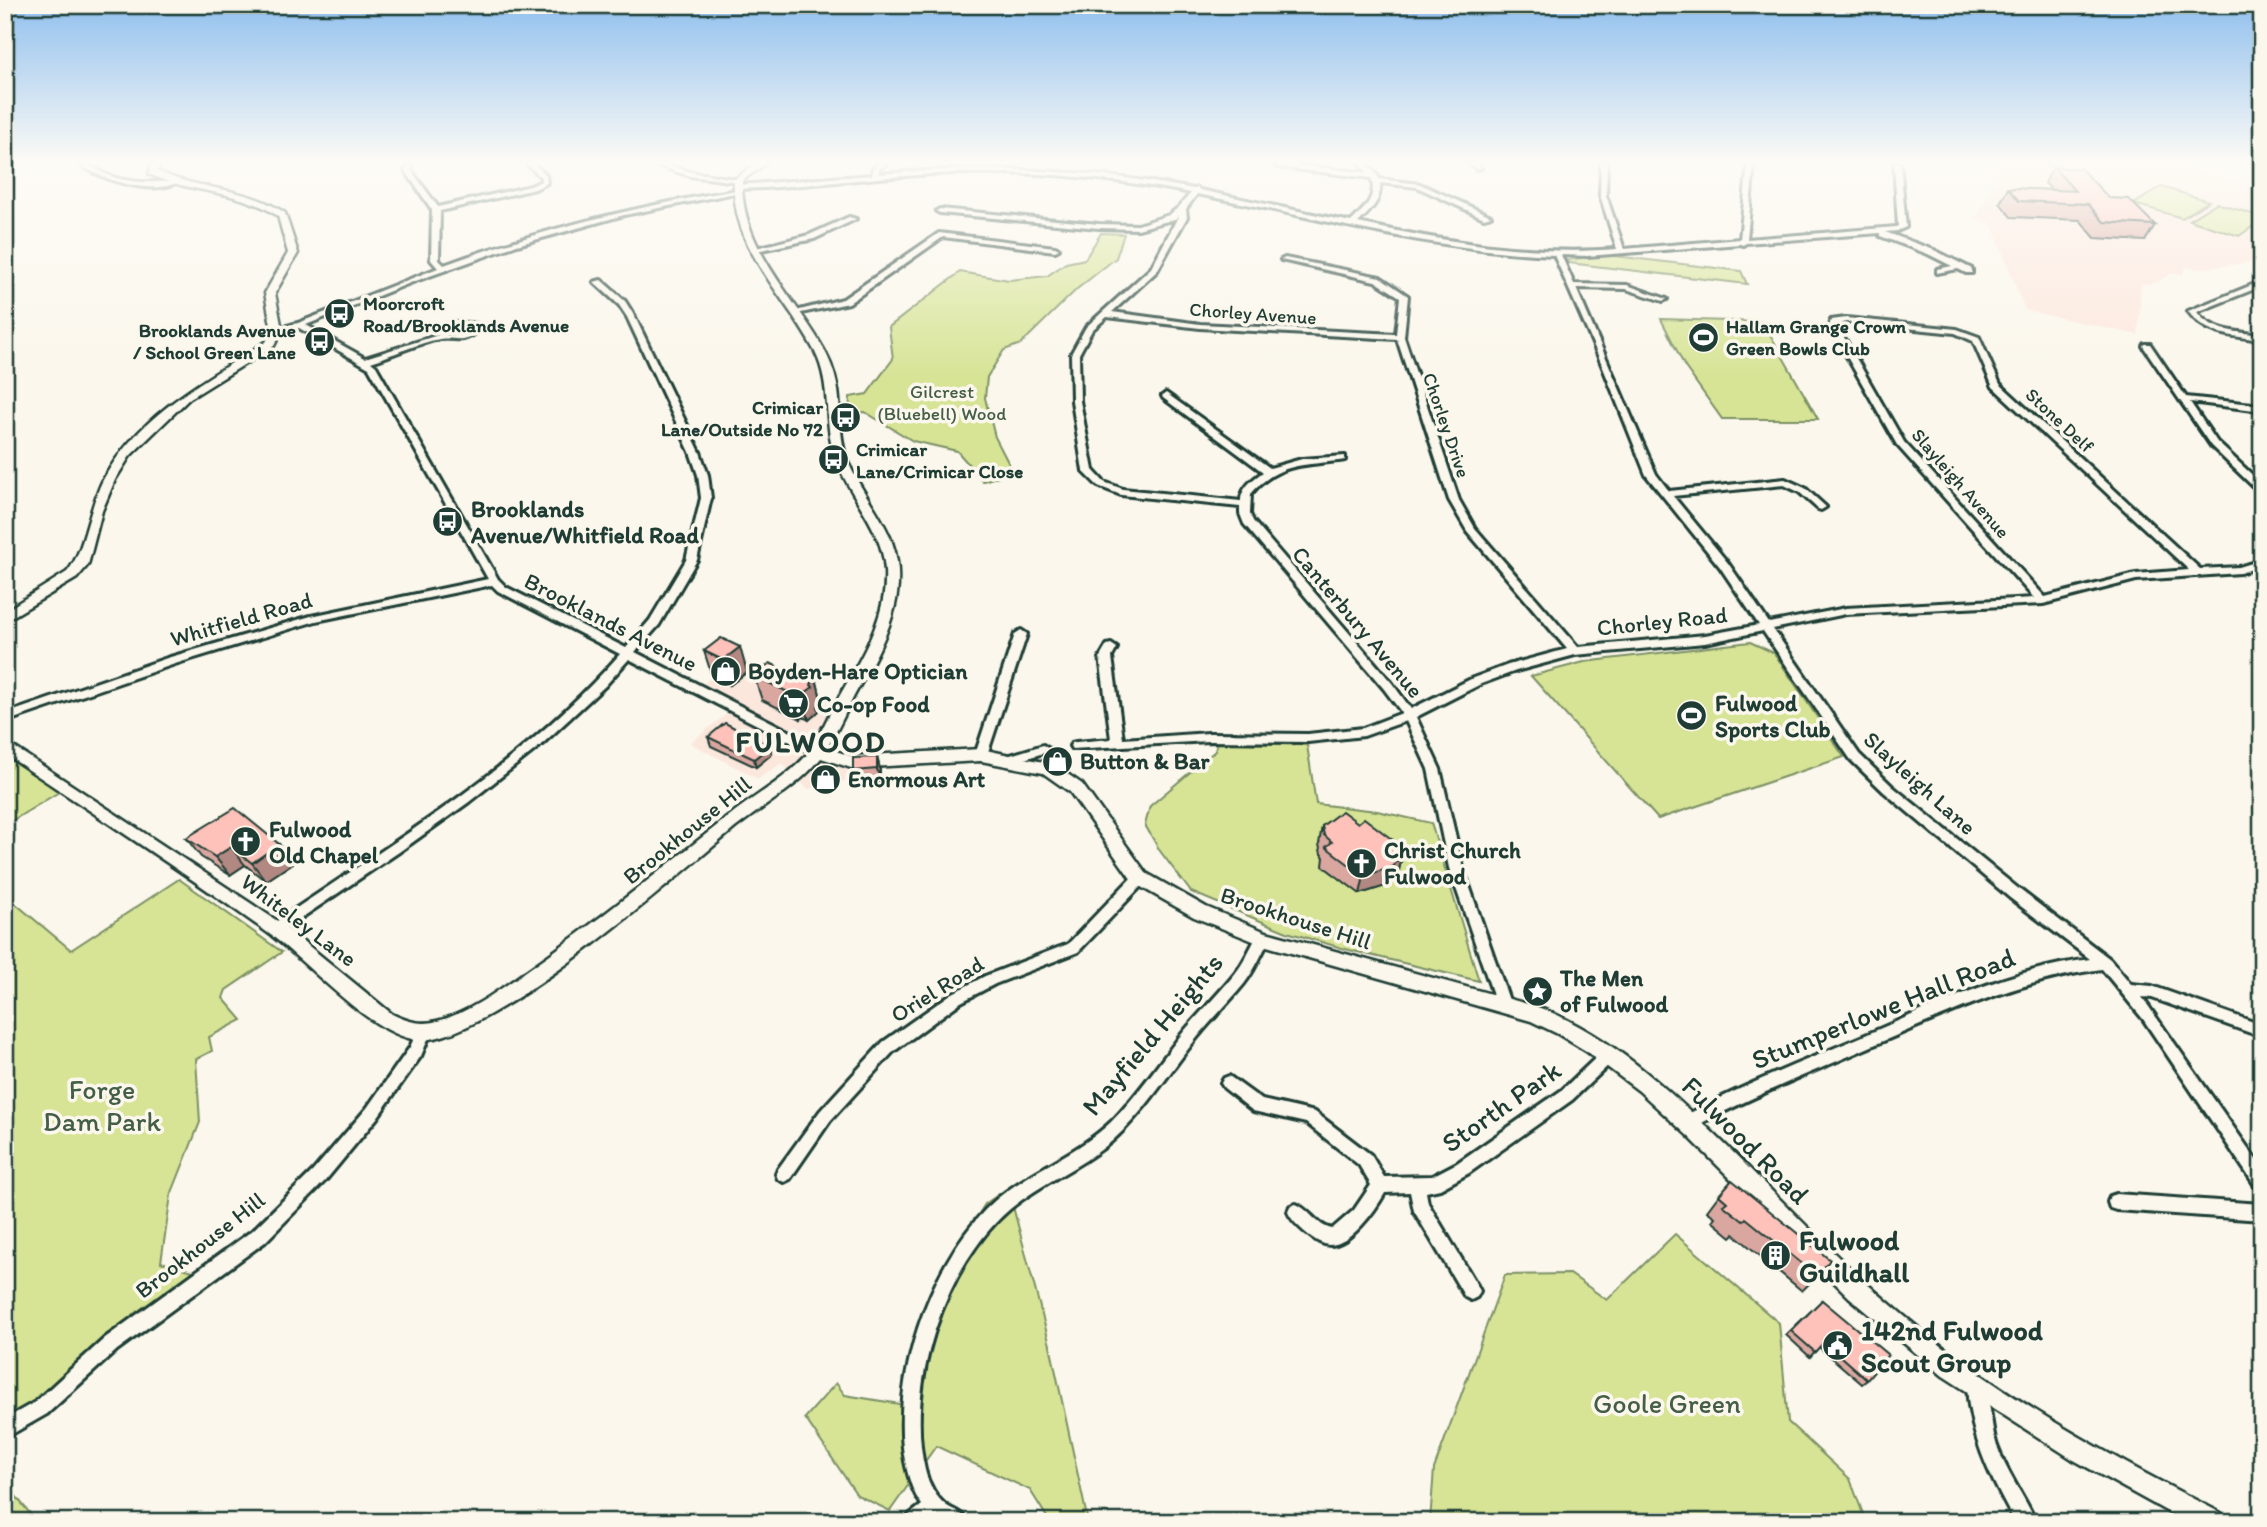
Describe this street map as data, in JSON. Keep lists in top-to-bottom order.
{
  "streets": {
    "street": [
      "Chorley Avenue",
      "Stone Delf",
      "Chorley Drive",
      "Slayleigh Avenue",
      "Whitfield Road",
      "Chorley Road",
      "Brooklands Avenue",
      "Canterbury Avenue",
      "Slayleigh Lane",
      "Brookhouse Hill",
      "Whiteley Lane",
      "Oriel Road",
      "Stumperlowe Hall Road",
      "Mayfield Heights",
      "Storth Park",
      "Fulwood Road"
    ]
  },
  "crossings": [
    ["Chorley Avenue", "Chorley Drive"],
    ["Stone Delf", "Slayleigh Avenue"],
    ["Stone Delf", "Chorley Road"],
    ["Chorley Drive", "Chorley Road"],
    ["Slayleigh Avenue", "Chorley Road"],
    ["Whitfield Road", "Brooklands Avenue"],
    ["Chorley Road", "Canterbury Avenue"],
    ["Chorley Road", "Slayleigh Lane"],
    ["Brooklands Avenue", "Brookhouse Hill"],
    ["Canterbury Avenue", "Brookhouse Hill"],
    ["Canterbury Avenue", "Fulwood Road"],
    ["Slayleigh Lane", "Stumperlowe Hall Road"],
    ["Brookhouse Hill", "Whiteley Lane"],
    ["Brookhouse Hill", "Oriel Road"],
    ["Brookhouse Hill", "Mayfield Heights"],
    ["Brookhouse Hill", "Fulwood Road"],
    ["Stumperlowe Hall Road", "Fulwood Road"],
    ["Storth Park", "Fulwood Road"]
  ],
  "districts": ["FULWOOD"],
  "parks": ["Gilcrest (Bluebell) Wood", "Forge Dam Park", "Goole Green"],
  "places": {
    "bus stop": [
      "Moorcroft Road/Brooklands Avenue",
      "Brooklands Avenue / School Green Lane",
      "Crimicar Lane/Outside No 72",
      "Crimicar Lane/Crimicar Close",
      "Brooklands Avenue/Whitfield Road"
    ],
    "sports": ["Hallam Grange Crown Green Bowls Club", "Fulwood Sports Club"],
    "shop": ["Boyden-Hare Optician", "Button & Bar", "Enormous Art"],
    "supermarket": ["Co-op Food"],
    "church": ["Fulwood Old Chapel", "Christ Church Fulwood"],
    "place": ["The Men of Fulwood"],
    "building": ["Fulwood Guildhall"],
    "public building": ["142nd Fulwood Scout Group"]
  }
}
